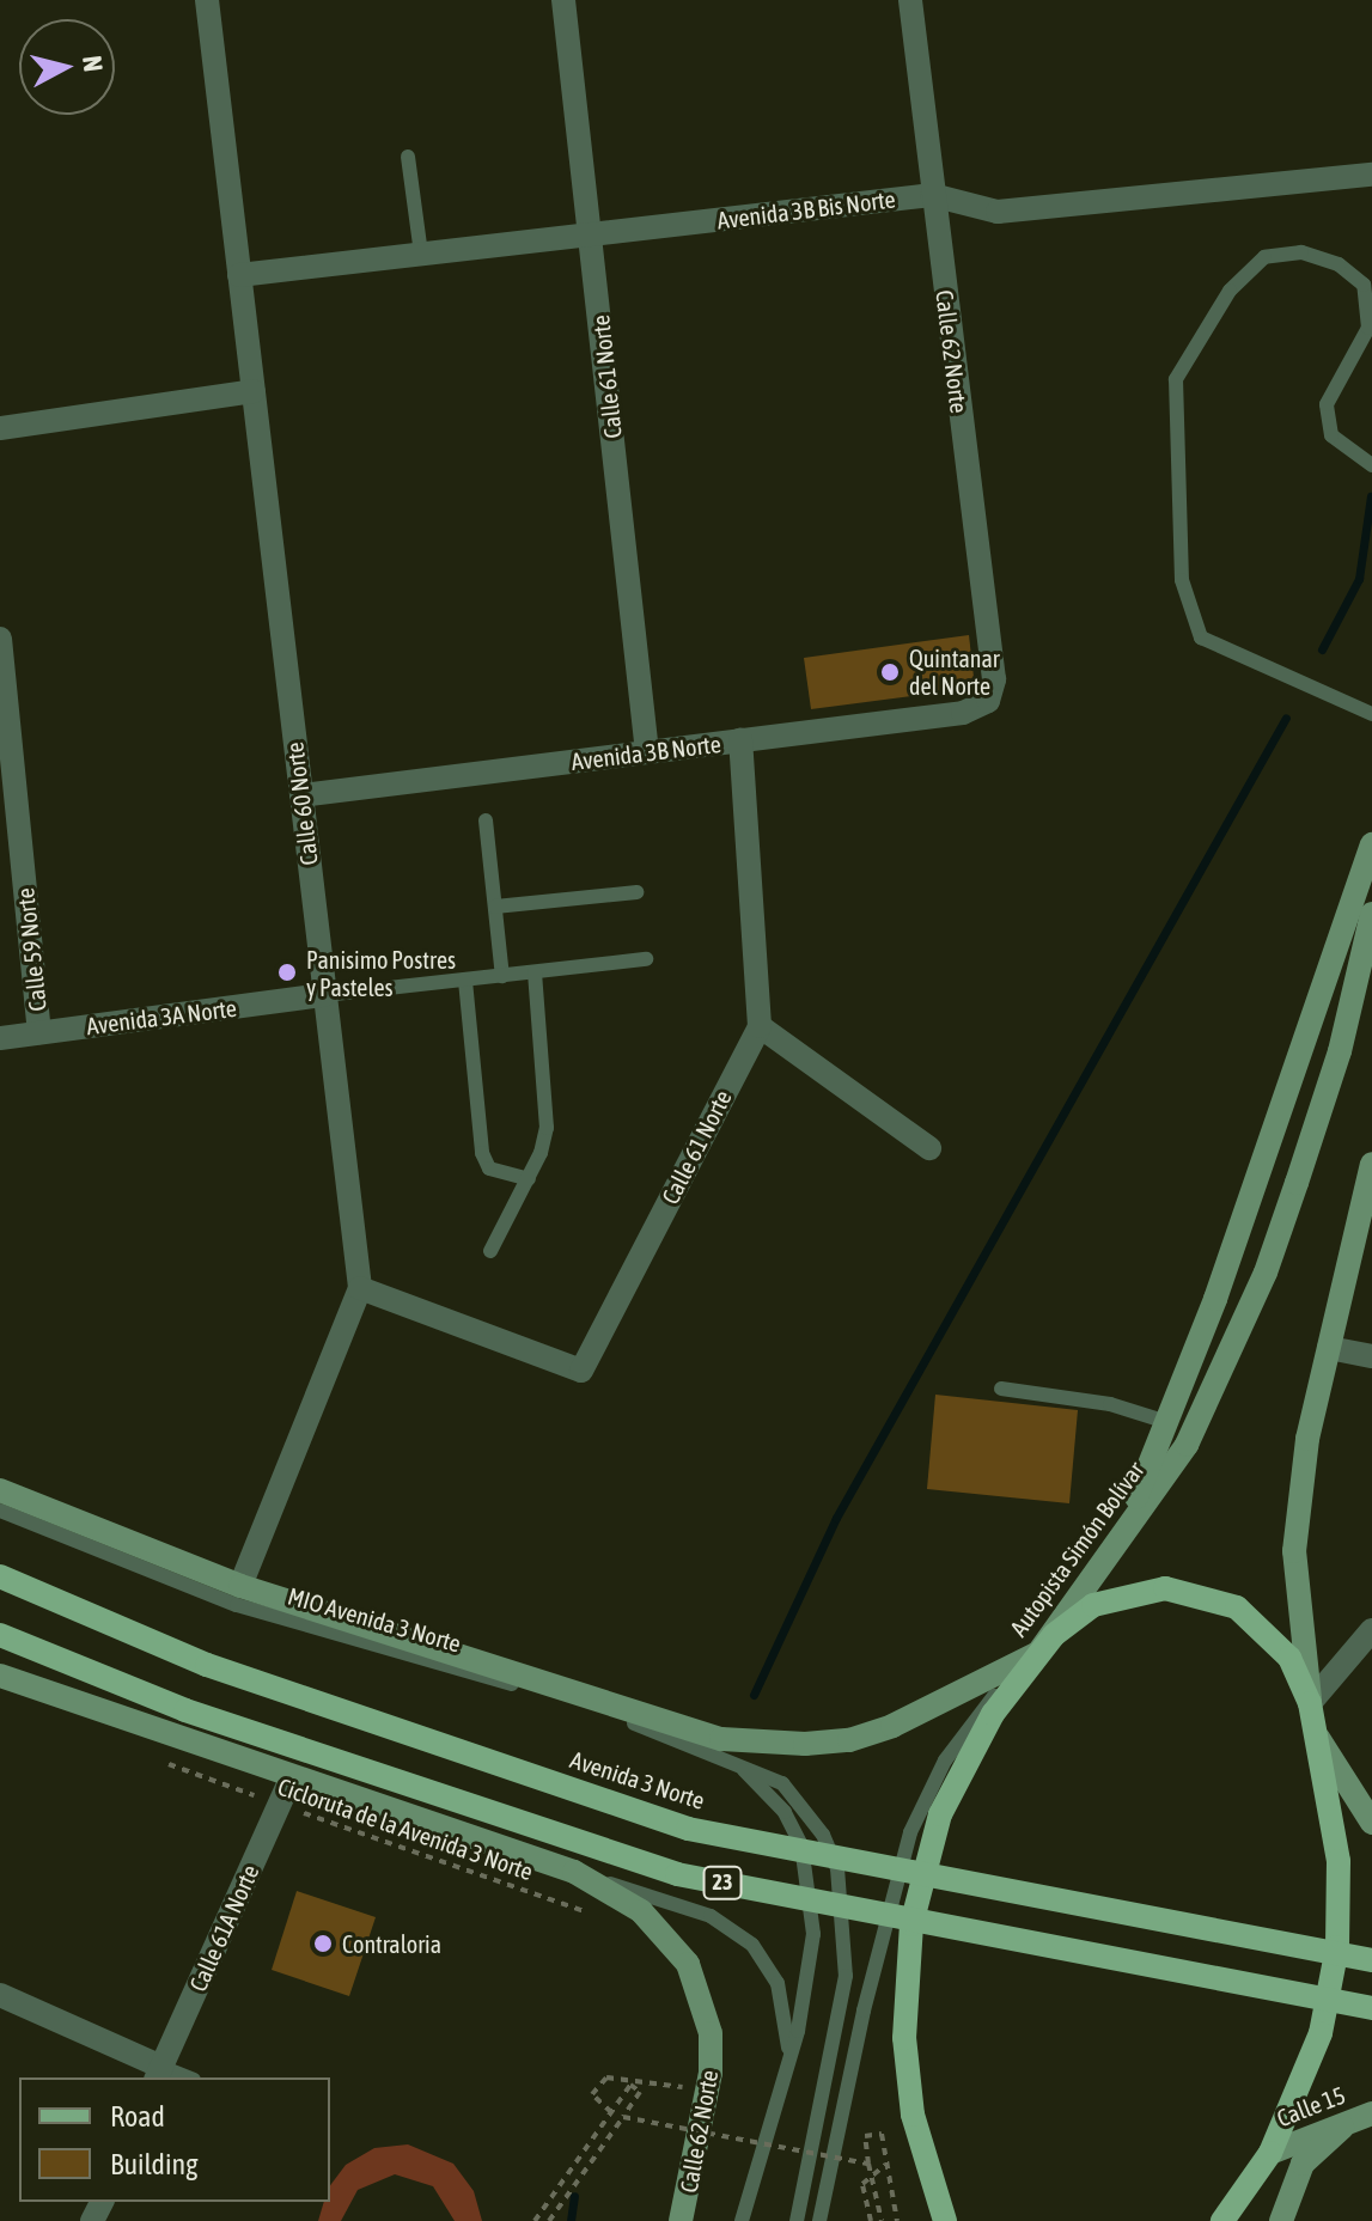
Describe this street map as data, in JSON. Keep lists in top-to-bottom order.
{
  "streets": {
    "main road": ["Autopista Simón Bolívar", "Avenida 3 Norte", "23"],
    "street": [
      "Avenida 3B Bis Norte",
      "Calle 62 Norte",
      "Calle 61 Norte",
      "Avenida 3B Norte",
      "Calle 60 Norte",
      "Calle 59 Norte",
      "Avenida 3A Norte",
      "Calle 61A Norte",
      "Calle 15"
    ],
    "lane": ["MIO Avenida 3 Norte"],
    "path": ["Cicloruta de la Avenida 3 Norte"]
  },
  "crossings": [
    ["Avenida 3B Bis Norte", "Calle 62 Norte"],
    ["Avenida 3B Bis Norte", "Calle 61 Norte"],
    ["Avenida 3B Bis Norte", "Calle 60 Norte"],
    ["Calle 62 Norte", "Avenida 3B Norte"],
    ["Calle 61 Norte", "Avenida 3B Norte"],
    ["Calle 61 Norte", "Calle 60 Norte"],
    ["Avenida 3B Norte", "Calle 60 Norte"],
    ["Calle 60 Norte", "Avenida 3A Norte"],
    ["Calle 59 Norte", "Avenida 3A Norte"],
    ["Cicloruta de la Avenida 3 Norte", "Calle 61A Norte"]
  ],
  "places": ["Quintanar del Norte", "Panisimo Postres y Pasteles", "Contraloria"],
  "legend": ["Road", "Building"],
  "north": "right"
}
